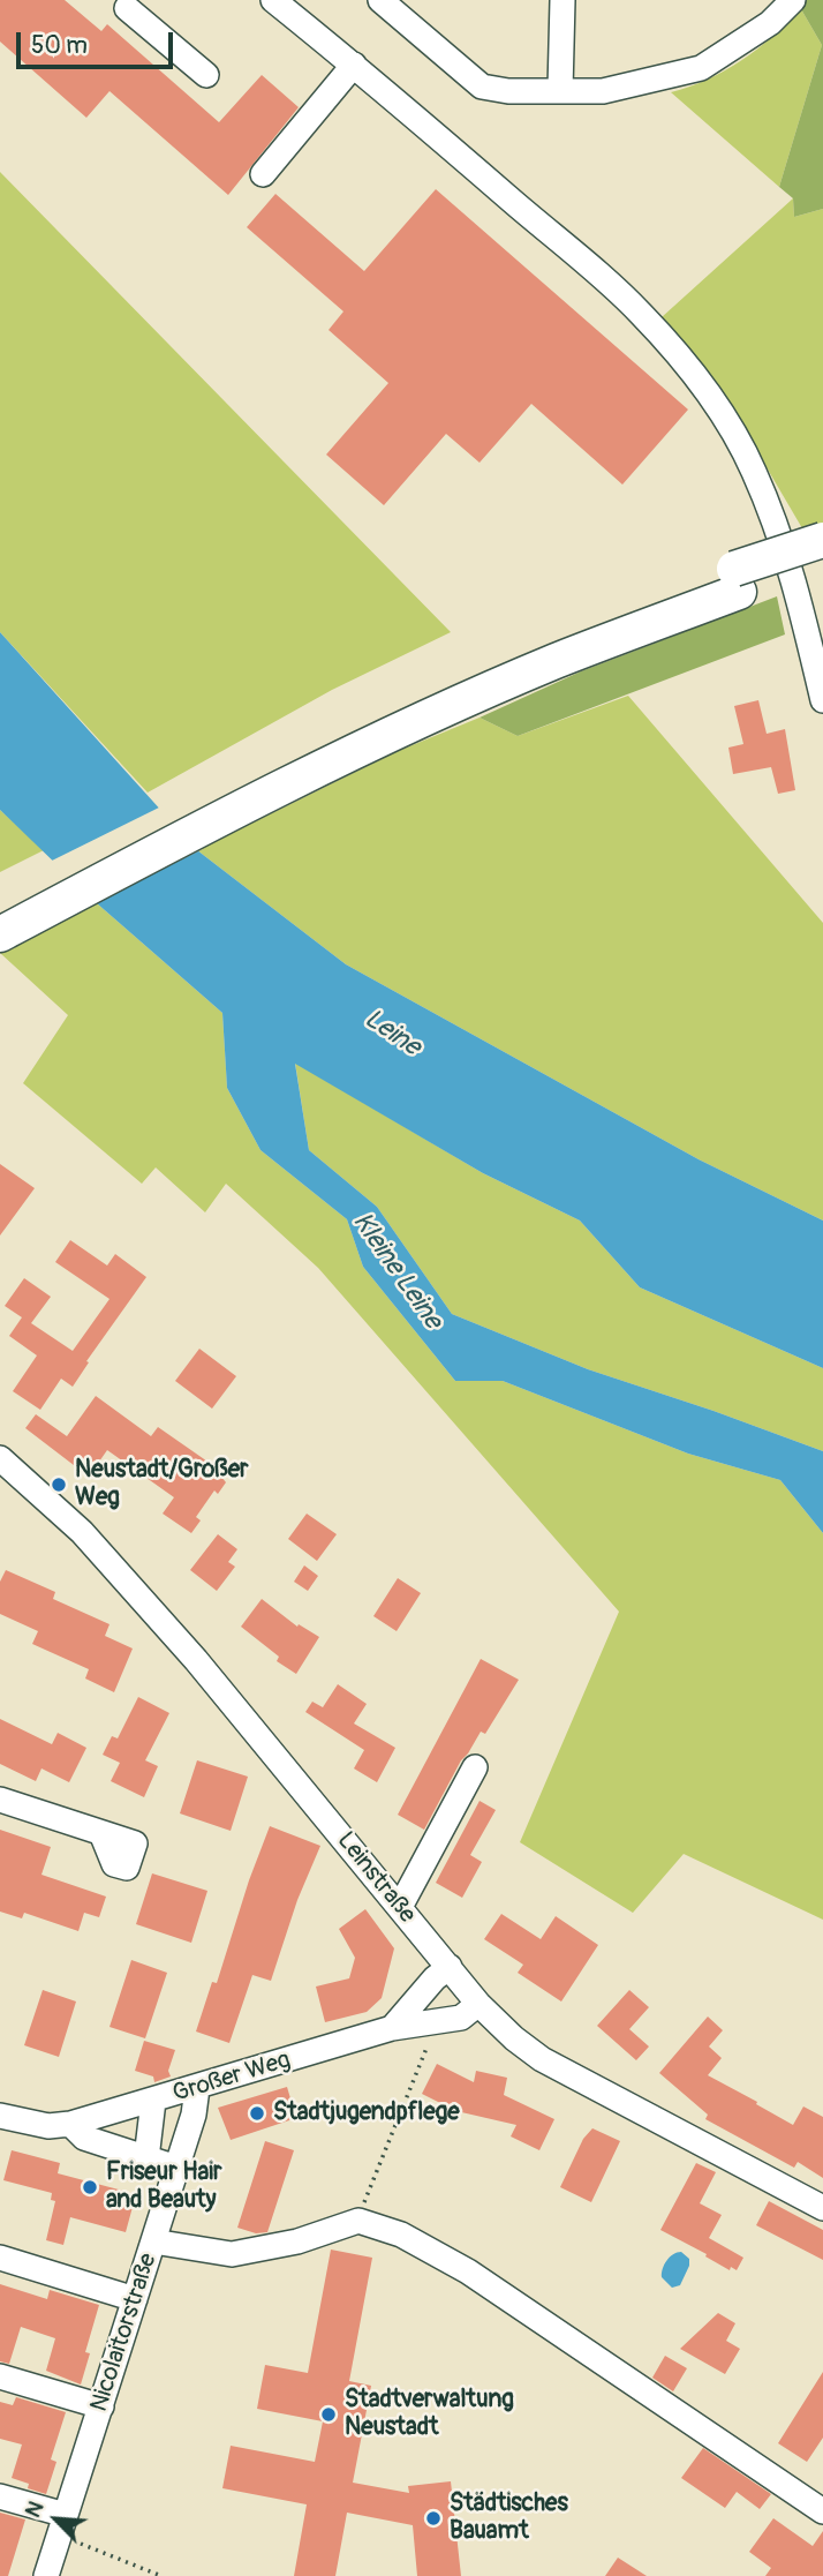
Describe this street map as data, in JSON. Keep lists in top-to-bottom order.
{
  "streets": {
    "street": ["Leinstraße", "Großer Weg", "Nicolaitorstraße"]
  },
  "crossings": [
    ["Leinstraße", "Großer Weg"],
    ["Großer Weg", "Nicolaitorstraße"]
  ],
  "water": ["Leine", "Kleine Leine"],
  "places": [
    "Neustadt/Großer Weg",
    "Stadtjugendpflege",
    "Friseur Hair and Beauty",
    "Stadtverwaltung Neustadt",
    "Städtisches Bauamt"
  ],
  "scale_bar": "50 m",
  "north": "top left"
}
